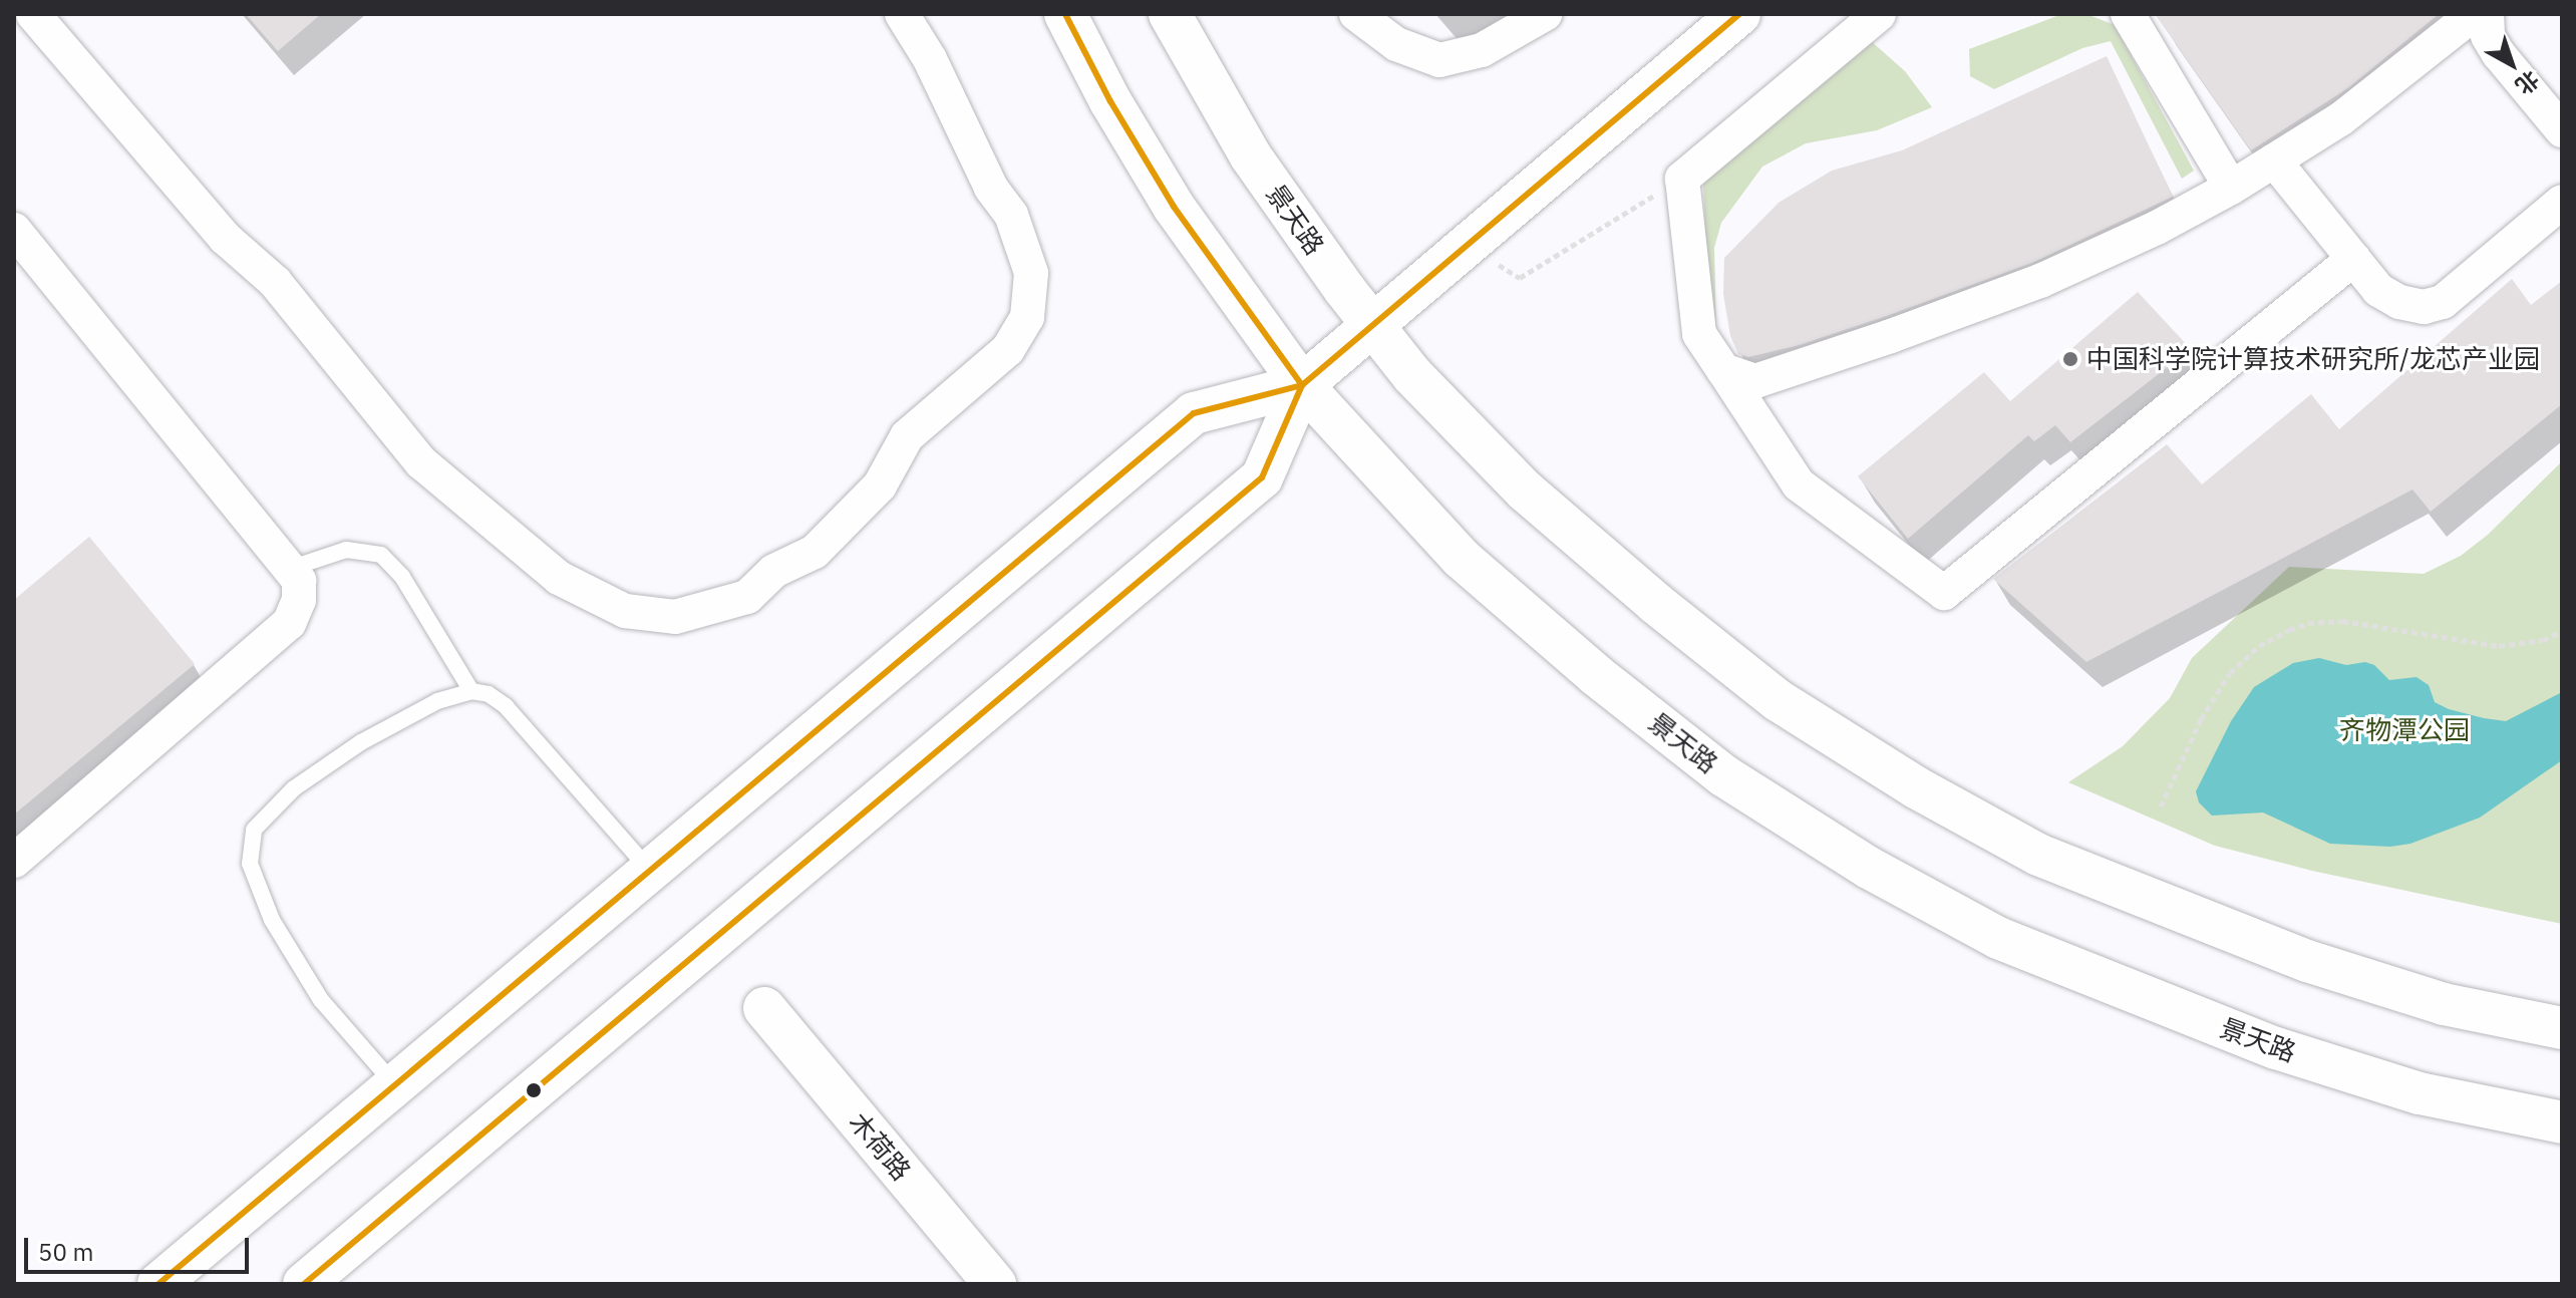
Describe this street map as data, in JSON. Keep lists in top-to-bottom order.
{
  "streets": {
    "street": ["景天路", "木荷路"]
  },
  "parks": ["齐物潭公园"],
  "places": ["中国科学院计算技术研究所/龙芯产业园"],
  "scale_bar": "50 m",
  "north": "bottom right"
}
